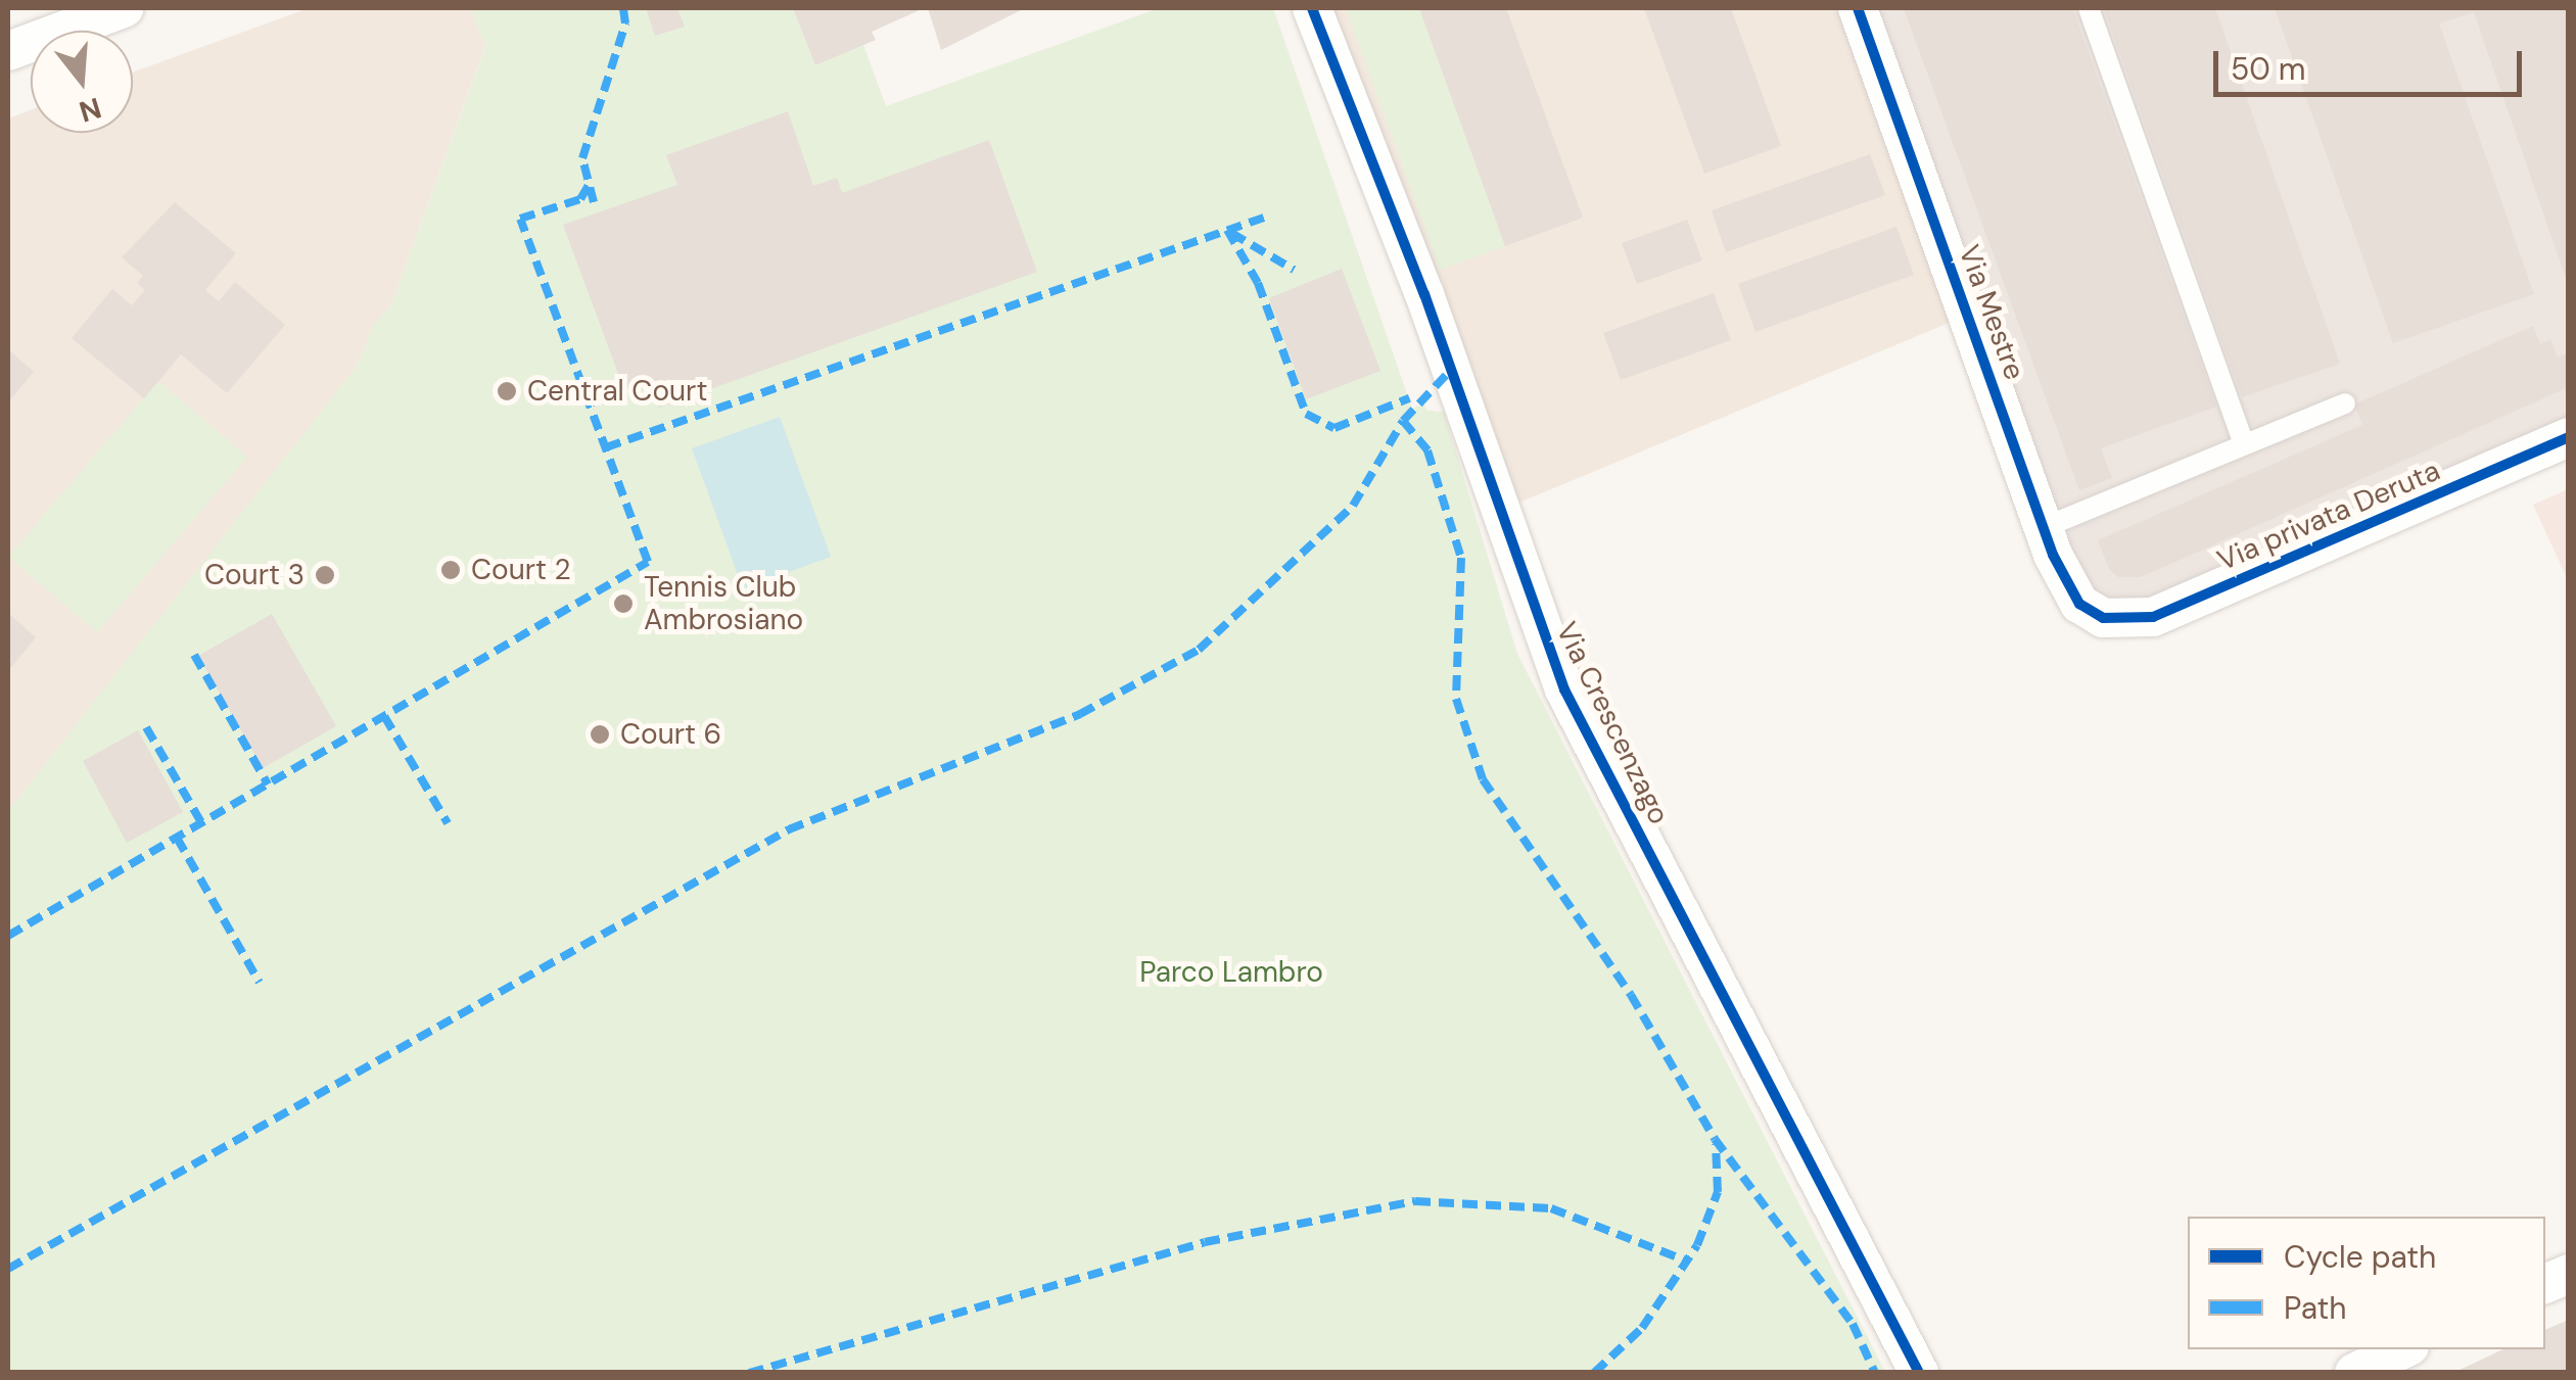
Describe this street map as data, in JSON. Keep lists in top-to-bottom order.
{
  "streets": {
    "street": ["Via Mestre", "Via privata Deruta", "Via Crescenzago"]
  },
  "crossings": [
    ["Via Mestre", "Via privata Deruta"]
  ],
  "parks": ["Parco Lambro"],
  "places": [
    "Central Court",
    "Court 2",
    "Court 3",
    "Tennis Club Ambrosiano",
    "Court 6"
  ],
  "legend": ["Cycle path", "Path"],
  "scale_bar": "50 m",
  "north": "bottom"
}
